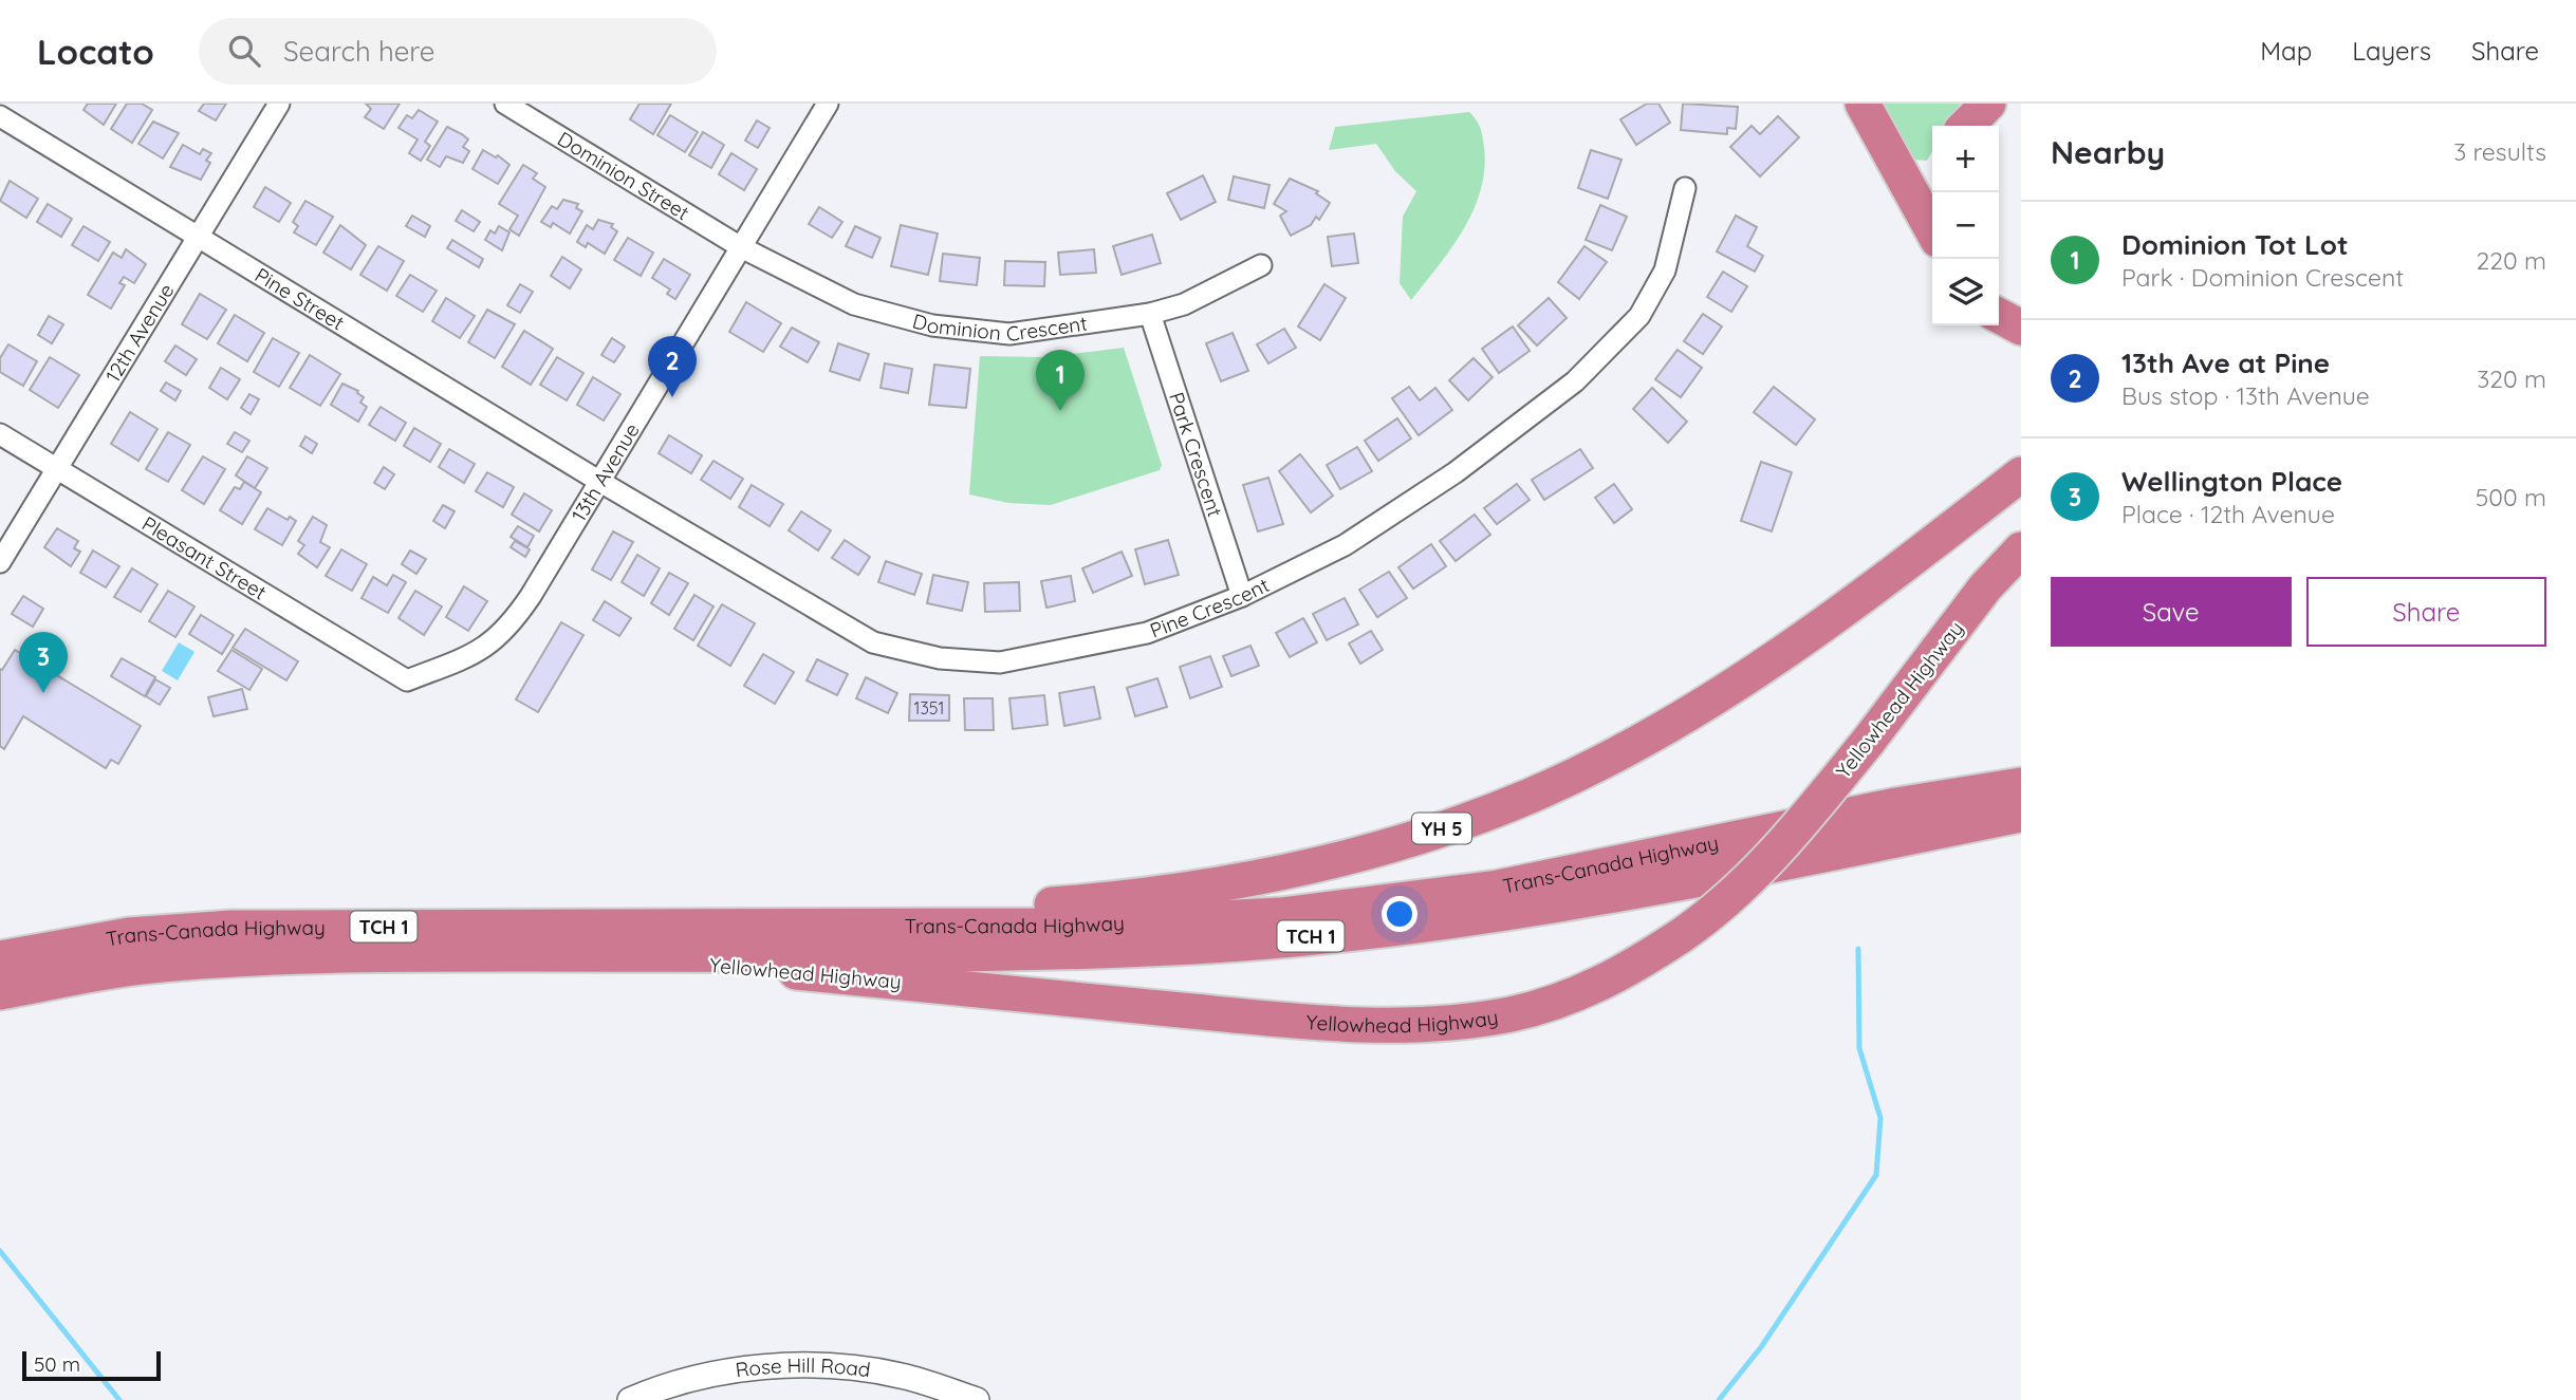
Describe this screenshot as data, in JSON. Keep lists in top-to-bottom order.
{
  "streets": {
    "highway": [
      "Yellowhead Highway",
      "YH 5",
      "Trans-Canada Highway",
      "TCH 1"
    ],
    "street": [
      "Dominion Street",
      "Pine Street",
      "Dominion Crescent",
      "12th Avenue",
      "Park Crescent",
      "13th Avenue",
      "Pleasant Street",
      "Pine Crescent",
      "Rose Hill Road"
    ]
  },
  "crossings": [
    ["Dominion Street", "Dominion Crescent"],
    ["Dominion Street", "13th Avenue"],
    ["Pine Street", "12th Avenue"],
    ["Pine Street", "13th Avenue"],
    ["Pine Street", "Pine Crescent"],
    ["Dominion Crescent", "Park Crescent"],
    ["Dominion Crescent", "13th Avenue"],
    ["12th Avenue", "Pleasant Street"],
    ["Park Crescent", "Pine Crescent"],
    ["13th Avenue", "Pleasant Street"],
    ["13th Avenue", "Pine Crescent"],
    ["Yellowhead Highway", "Trans-Canada Highway"],
    ["YH 5", "Trans-Canada Highway"]
  ],
  "house_numbers": ["1351"],
  "scale_bar": "50 m",
  "page": {
    "header": "Locato",
    "search": "Search here",
    "nav": ["Map", "Layers", "Share"],
    "heading": ["Nearby", "3 results"],
    "map_buttons": ["+", "−"],
    "list": [
      {
        "mark": "1",
        "name": "Dominion Tot Lot",
        "note": "Park · Dominion Crescent",
        "value": "220 m"
      },
      {
        "mark": "2",
        "name": "13th Ave at Pine",
        "note": "Bus stop · 13th Avenue",
        "value": "320 m"
      },
      {
        "mark": "3",
        "name": "Wellington Place",
        "note": "Place · 12th Avenue",
        "value": "500 m"
      }
    ],
    "pins": ["2", "1", "3"],
    "buttons": ["Save", "Share"],
    "scale": "50 m"
  }
}
